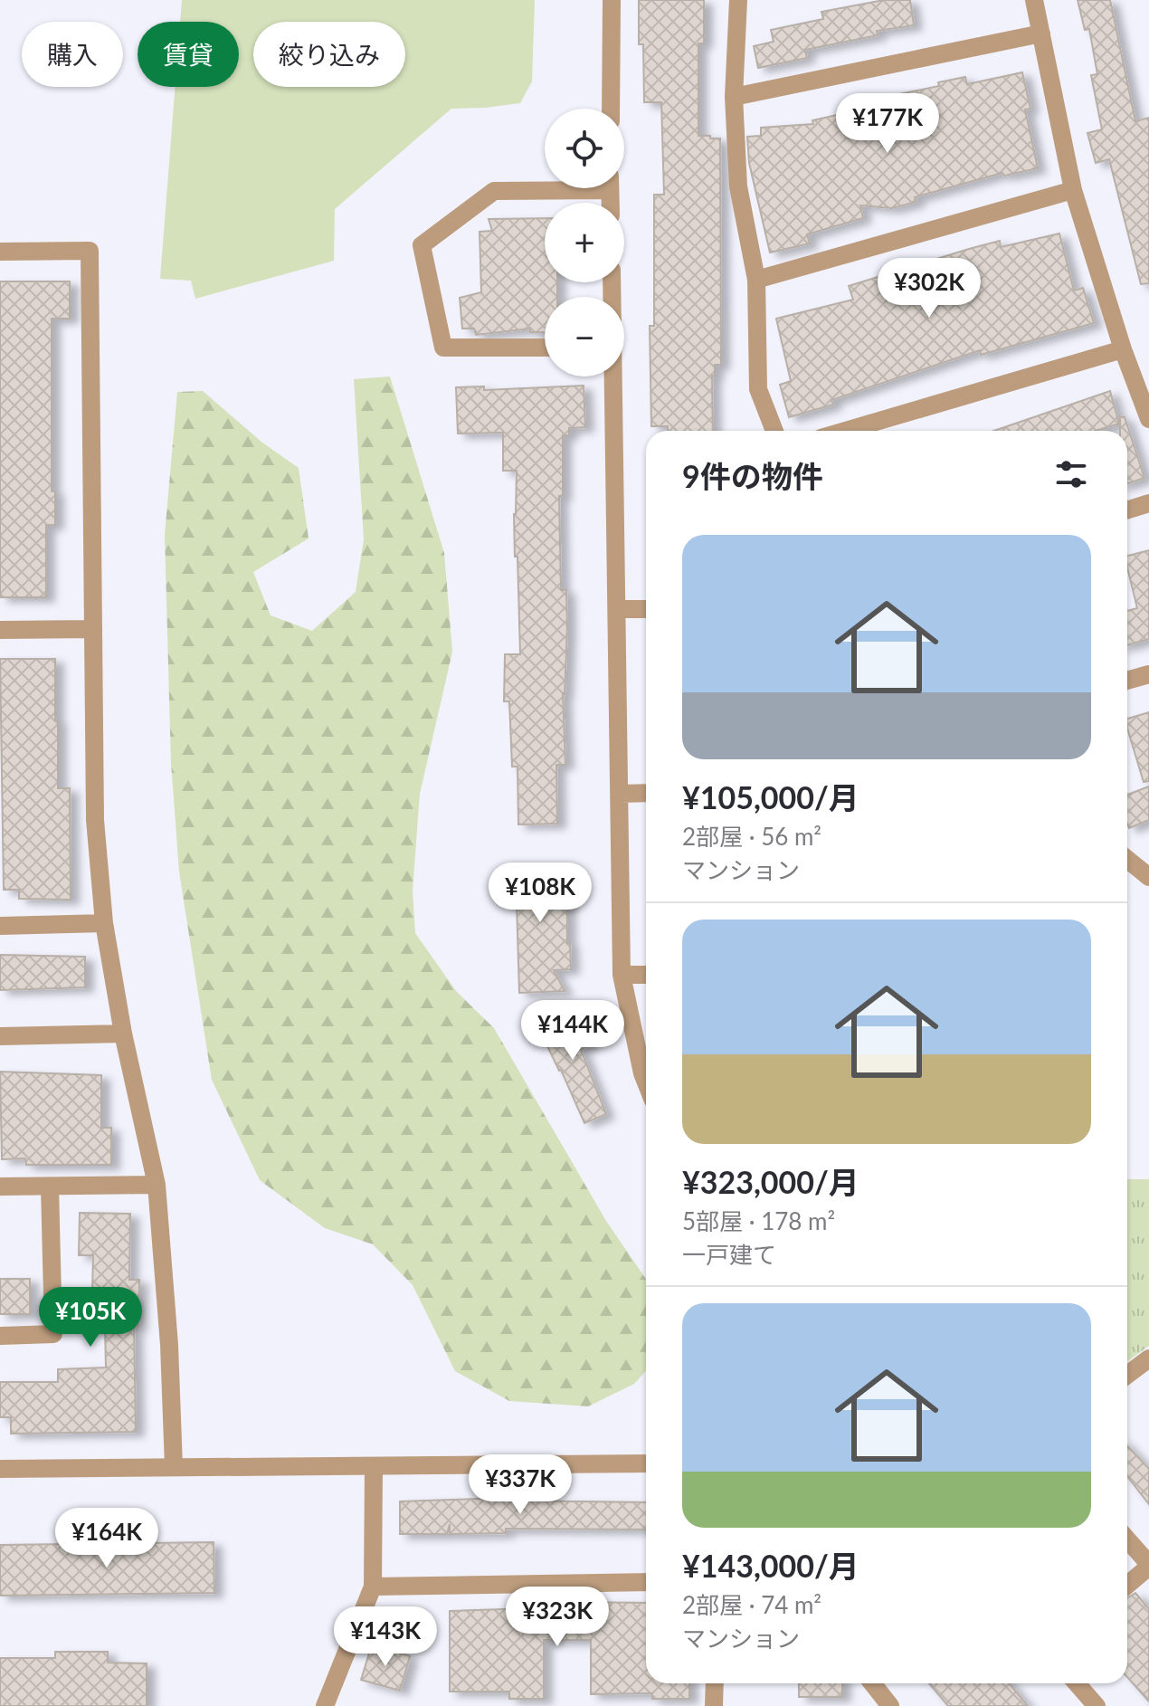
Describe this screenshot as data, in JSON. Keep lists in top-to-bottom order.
{
  "page": {
    "chip": ["購入", "賃貸", "絞り込み"],
    "price": [
      "¥177K",
      "¥302K",
      "¥108K",
      "¥144K",
      "¥105K",
      "¥337K",
      "¥164K",
      "¥323K",
      "¥143K"
    ],
    "map_buttons": ["+", "−"],
    "heading": "9件の物件",
    "list": [
      {
        "name": "¥105,000/月",
        "note": "2部屋 · 56 m² · マンション"
      },
      {
        "name": "¥323,000/月",
        "note": "5部屋 · 178 m² · 一戸建て"
      },
      {
        "name": "¥143,000/月",
        "note": "2部屋 · 74 m² · マンション"
      }
    ]
  }
}
